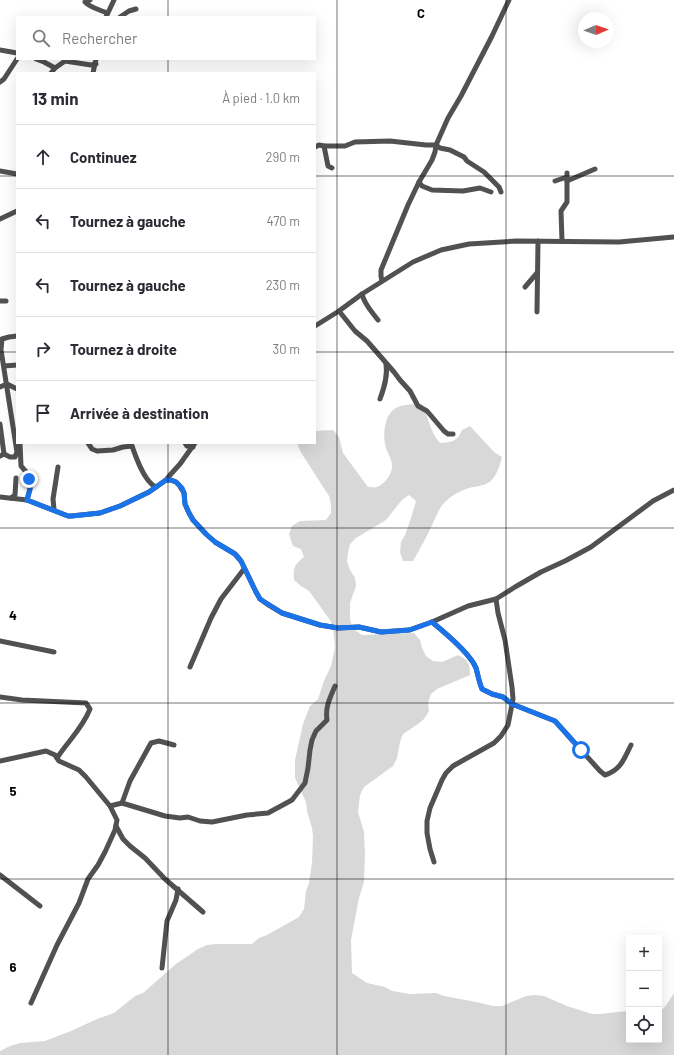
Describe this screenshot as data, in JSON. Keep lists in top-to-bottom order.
{
  "north": "right",
  "page": {
    "search": "Rechercher",
    "heading": ["13 min", "À pied · 1.0 km"],
    "list": [
      ["Continuez", "290 m"],
      ["Tournez à gauche", "470 m"],
      ["Tournez à gauche", "230 m"],
      ["Tournez à droite", "30 m"],
      "Arrivée à destination"
    ],
    "map_buttons": ["+", "−"]
  },
  "grid": {
    "columns": ["C"],
    "rows": ["4", "5", "6"]
  }
}
